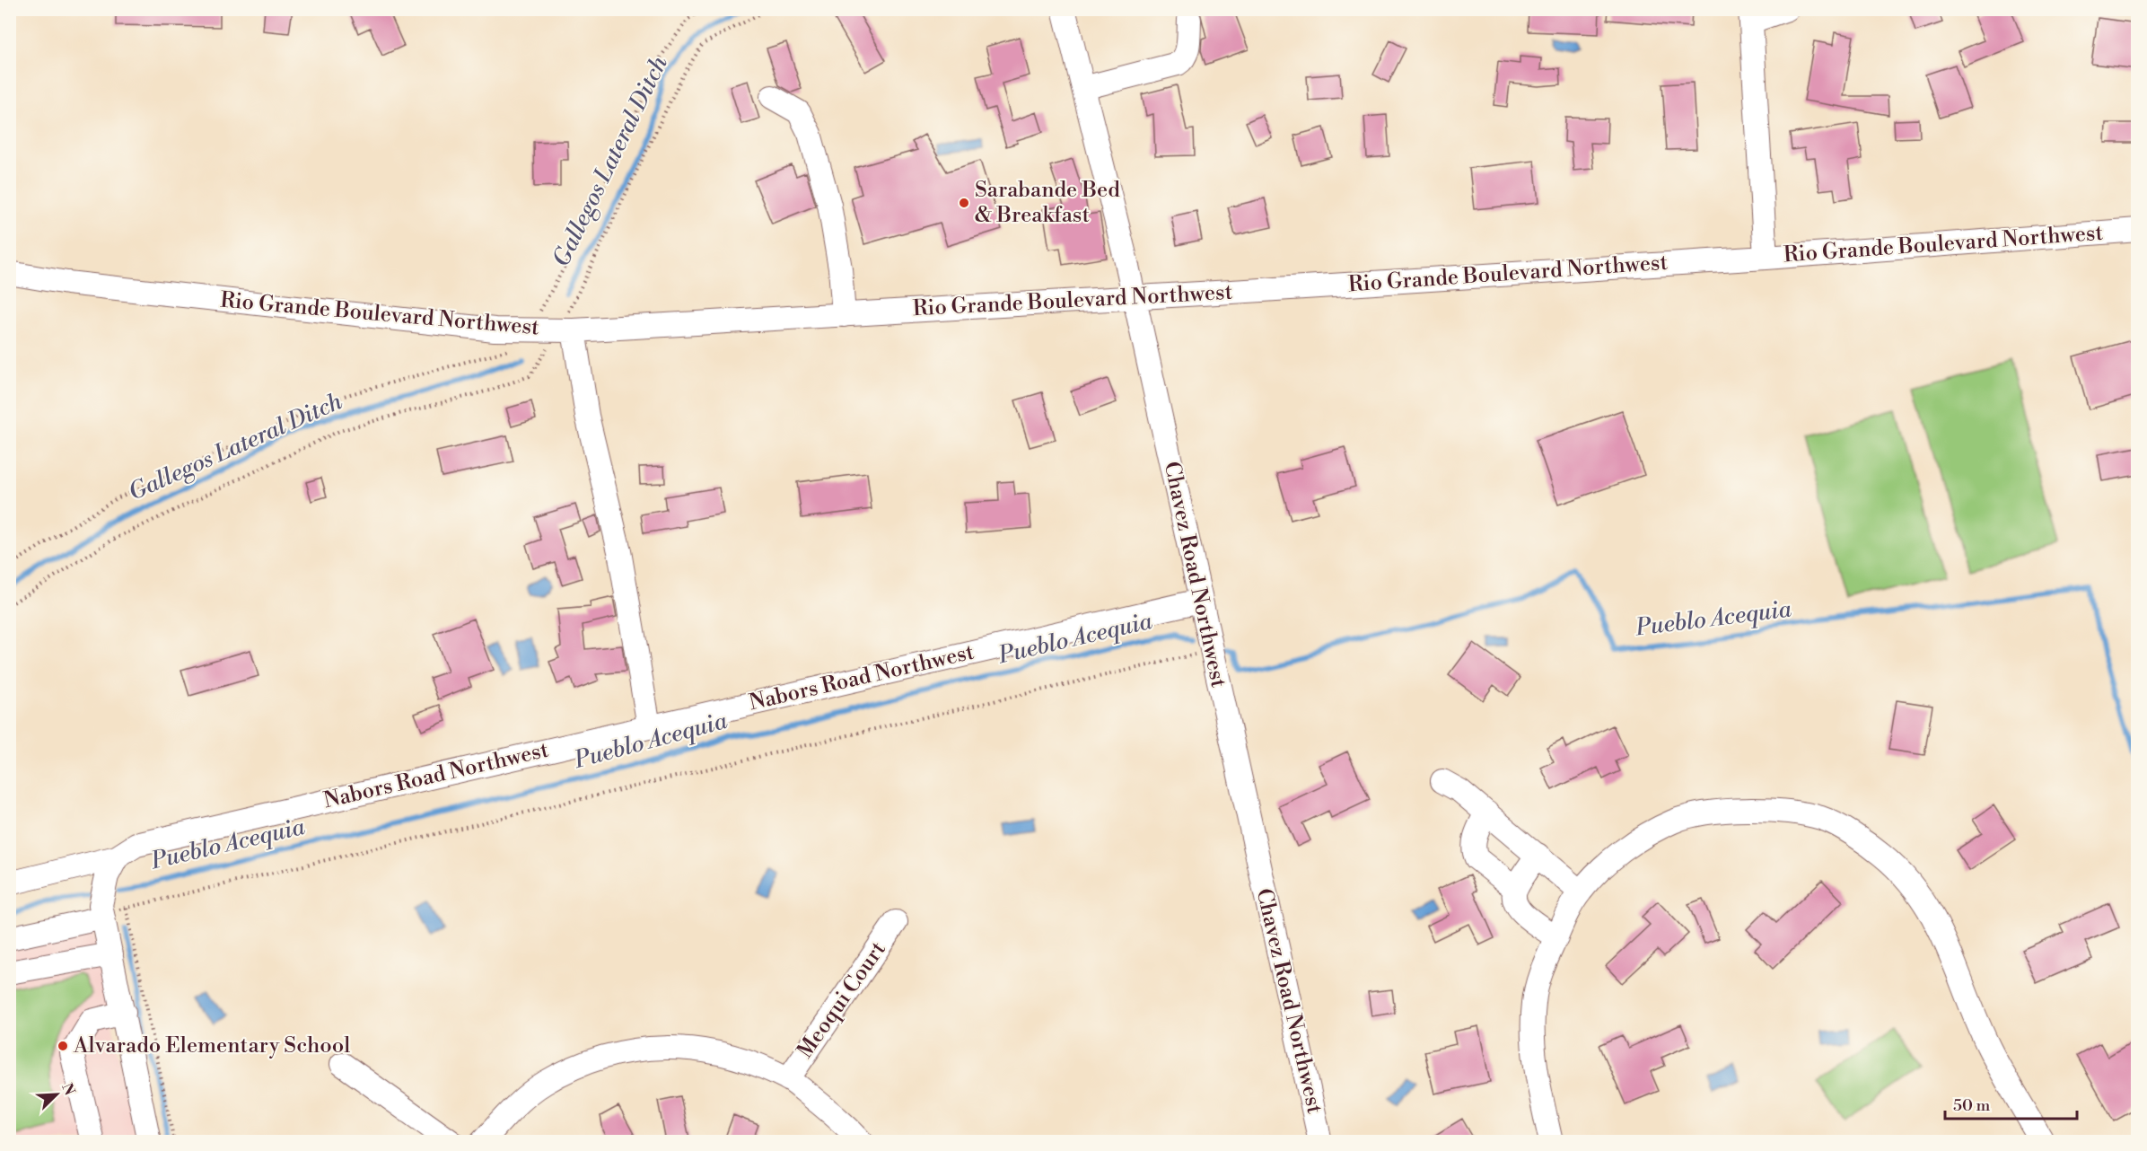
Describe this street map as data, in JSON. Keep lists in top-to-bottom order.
{
  "streets": {
    "street": [
      "Rio Grande Boulevard Northwest",
      "Chavez Road Northwest",
      "Nabors Road Northwest",
      "Meoqui Court"
    ]
  },
  "crossings": [
    ["Rio Grande Boulevard Northwest", "Chavez Road Northwest"],
    ["Chavez Road Northwest", "Nabors Road Northwest"]
  ],
  "water": ["Gallegos Lateral Ditch", "Pueblo Acequia"],
  "places": ["Sarabande Bed & Breakfast", "Alvarado Elementary School"],
  "scale_bar": "50 m",
  "north": "top right"
}
